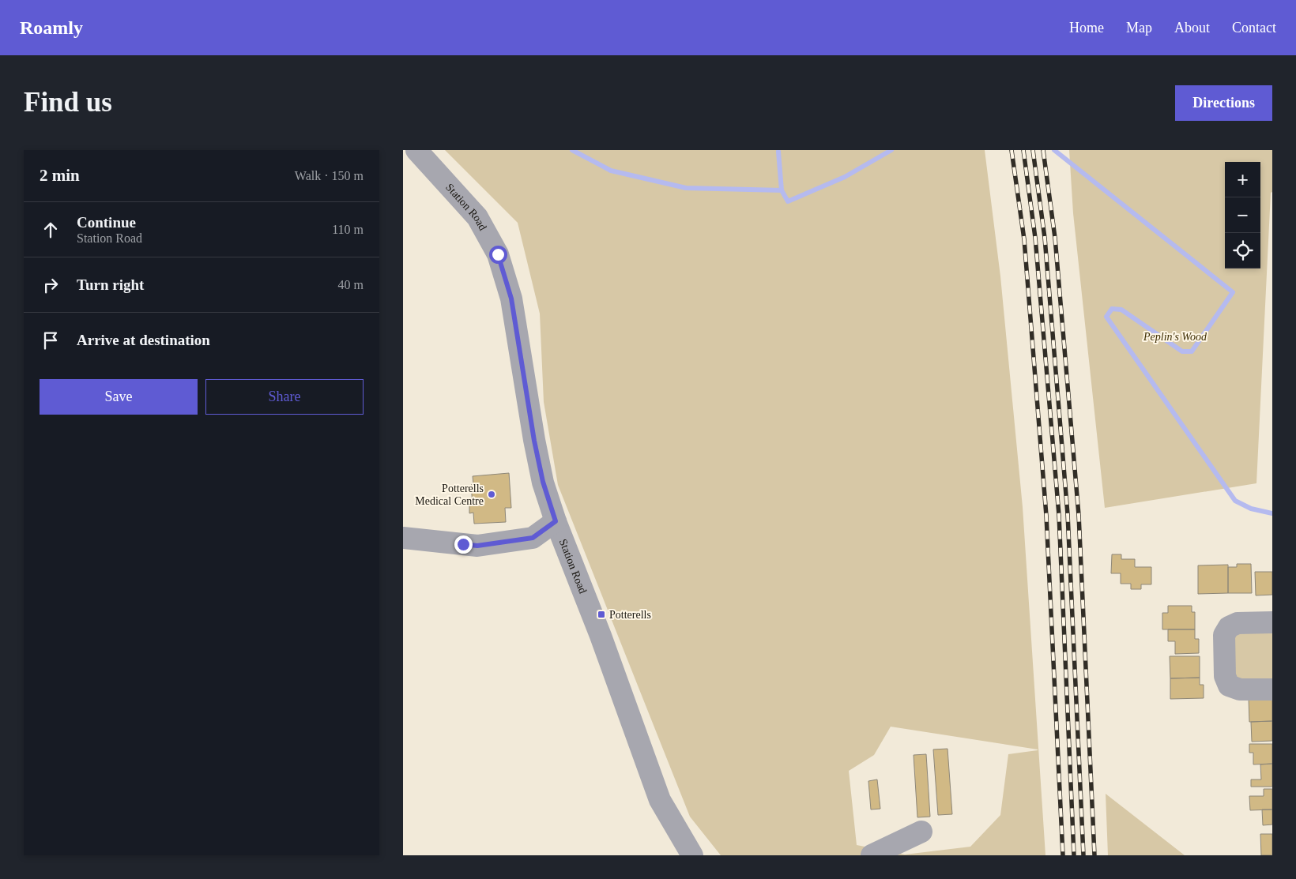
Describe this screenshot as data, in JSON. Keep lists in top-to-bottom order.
{
  "streets": {
    "street": ["Station Road"]
  },
  "parks": ["Peplin's Wood"],
  "places": {
    "other": ["Potterells Medical Centre"],
    "transit": ["Potterells"]
  },
  "page": {
    "header": "Roamly",
    "nav": [
      "Home",
      "Map",
      "About",
      "Contact"
    ],
    "buttons": [
      "Directions",
      ["Save", "Share"]
    ],
    "title": "Find us",
    "heading": ["2 min", "Walk · 150 m"],
    "map_buttons": ["+", "−"],
    "list": [
      ["Continue", "Station Road", "110 m"],
      ["Turn right", "40 m"],
      "Arrive at destination"
    ]
  }
}
